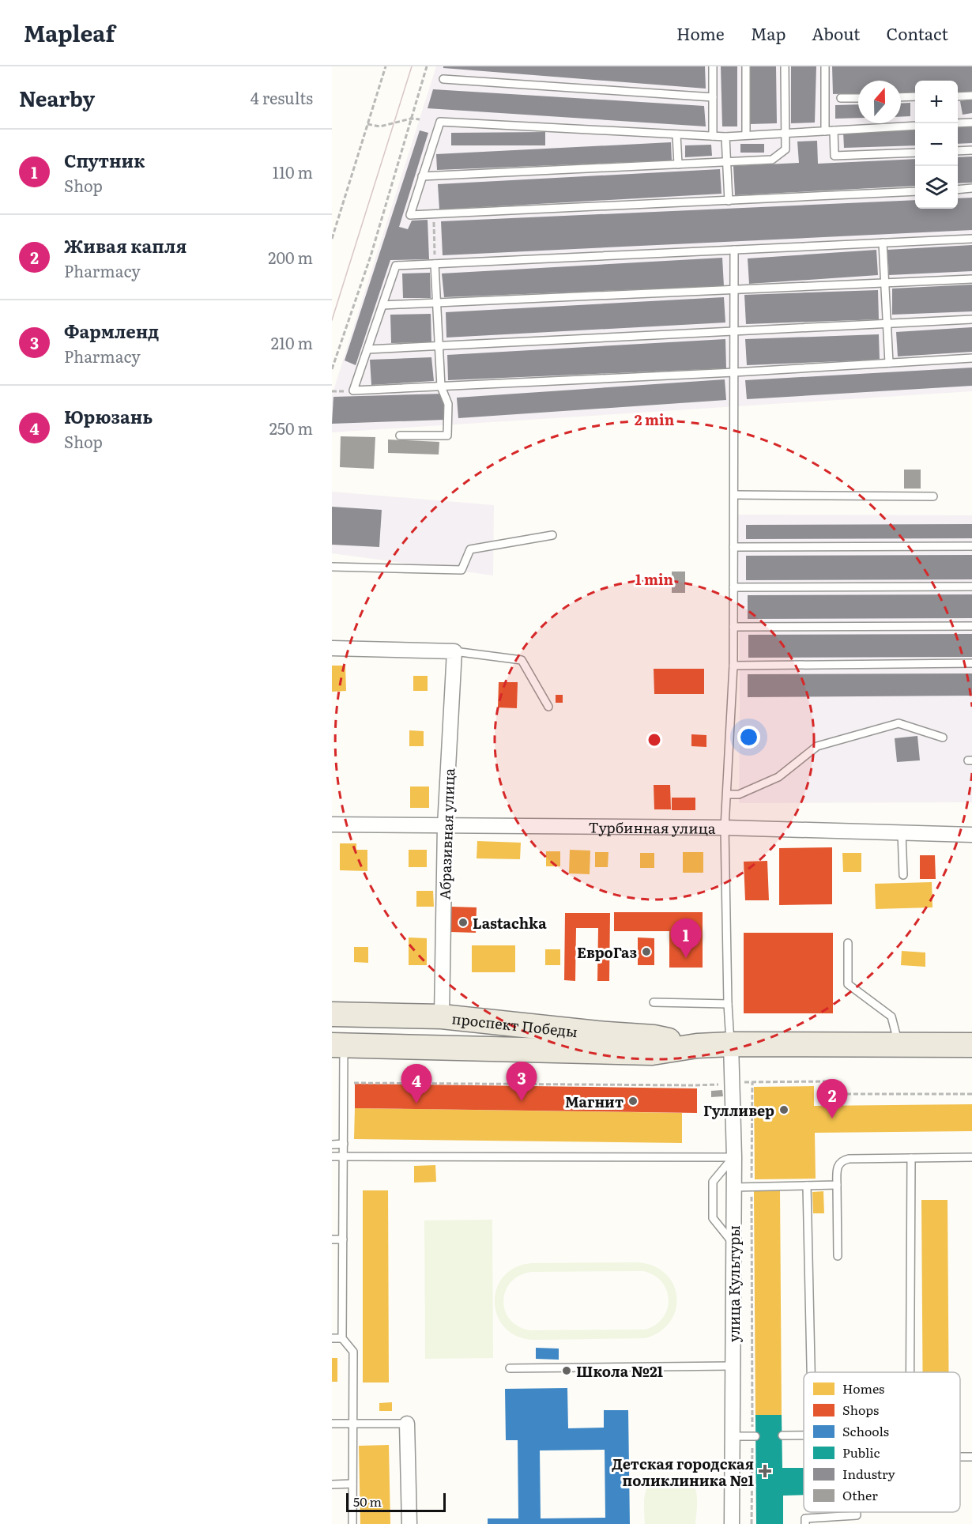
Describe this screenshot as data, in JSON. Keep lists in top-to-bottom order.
{
  "streets": {
    "main road": ["проспект Победы"],
    "street": ["Турбинная улица", "Абразивная улица", "улица Культуры"]
  },
  "crossings": [
    ["Турбинная улица", "Абразивная улица"],
    ["Абразивная улица", "проспект Победы"],
    ["проспект Победы", "улица Культуры"]
  ],
  "places": {
    "other": [
      "Lastachka",
      "ЕвроГаз",
      "Магнит",
      "Гулливер",
      "Школа №21"
    ],
    "health": ["Детская городская поликлиника №1"]
  },
  "legend": [
    "Homes",
    "Shops",
    "Schools",
    "Public",
    "Industry",
    "Other"
  ],
  "scale_bar": "50 m",
  "north": "top",
  "page": {
    "header": "Mapleaf",
    "nav": [
      "Home",
      "Map",
      "About",
      "Contact"
    ],
    "heading": ["Nearby", "4 results"],
    "map_buttons": ["+", "−"],
    "list": [
      {
        "mark": "1",
        "name": "Спутник",
        "note": "Shop",
        "value": "110 m"
      },
      {
        "mark": "2",
        "name": "Живая капля",
        "note": "Pharmacy",
        "value": "200 m"
      },
      {
        "mark": "3",
        "name": "Фармленд",
        "note": "Pharmacy",
        "value": "210 m"
      },
      {
        "mark": "4",
        "name": "Юрюзань",
        "note": "Shop",
        "value": "250 m"
      }
    ],
    "pins": [
      "1",
      "3",
      "4",
      "2"
    ],
    "scale": "50 m"
  },
  "rings": ["2 min", "1 min"]
}
